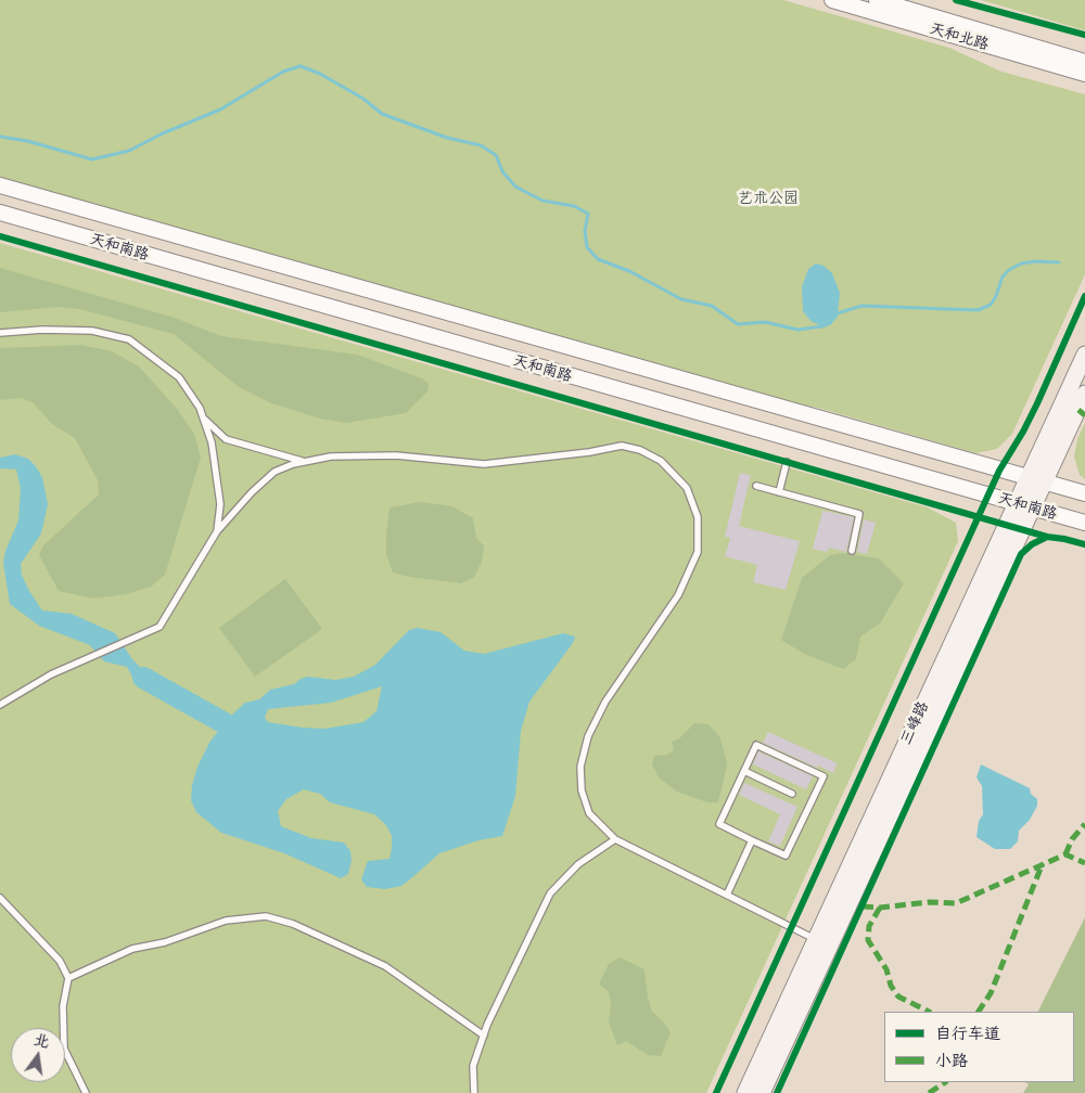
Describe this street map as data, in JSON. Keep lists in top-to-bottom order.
{
  "streets": {
    "main road": ["三峰路"],
    "street": ["天和北路", "天和南路"]
  },
  "crossings": [
    ["天和南路", "三峰路"]
  ],
  "parks": ["艺术公园"],
  "legend": ["自行车道", "小路"],
  "north": "top"
}
